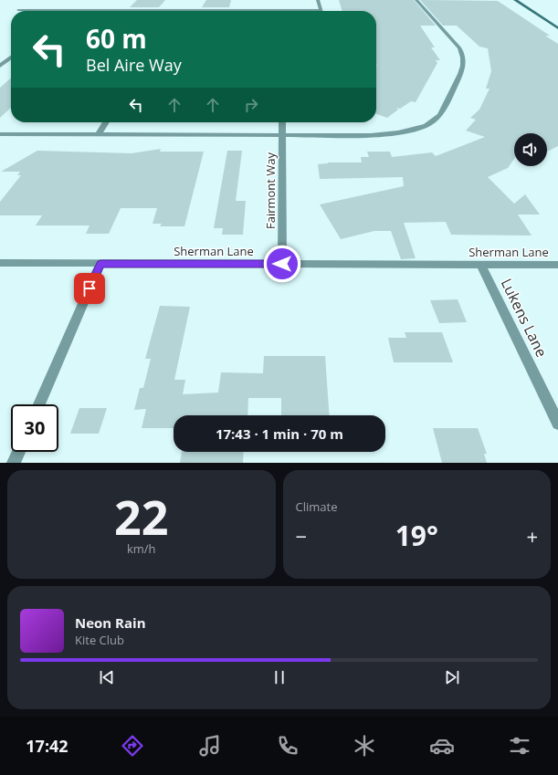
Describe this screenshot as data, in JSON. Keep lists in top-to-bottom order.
{
  "streets": {
    "street": ["Fairmont Way", "Sherman Lane", "Lukens Lane"]
  },
  "crossings": [
    ["Fairmont Way", "Sherman Lane"],
    ["Sherman Lane", "Lukens Lane"]
  ],
  "page": {
    "turn": ["60 m", "Bel Aire Way"],
    "limit": "30",
    "trip": "17:43 · 1 min · 70 m",
    "tile": [
      ["22", "km/h"],
      "Climate"
    ],
    "heat": ["−", "19°", "+"],
    "song": ["Neon Rain", "Kite Club"],
    "tabs": "17:42"
  }
}
